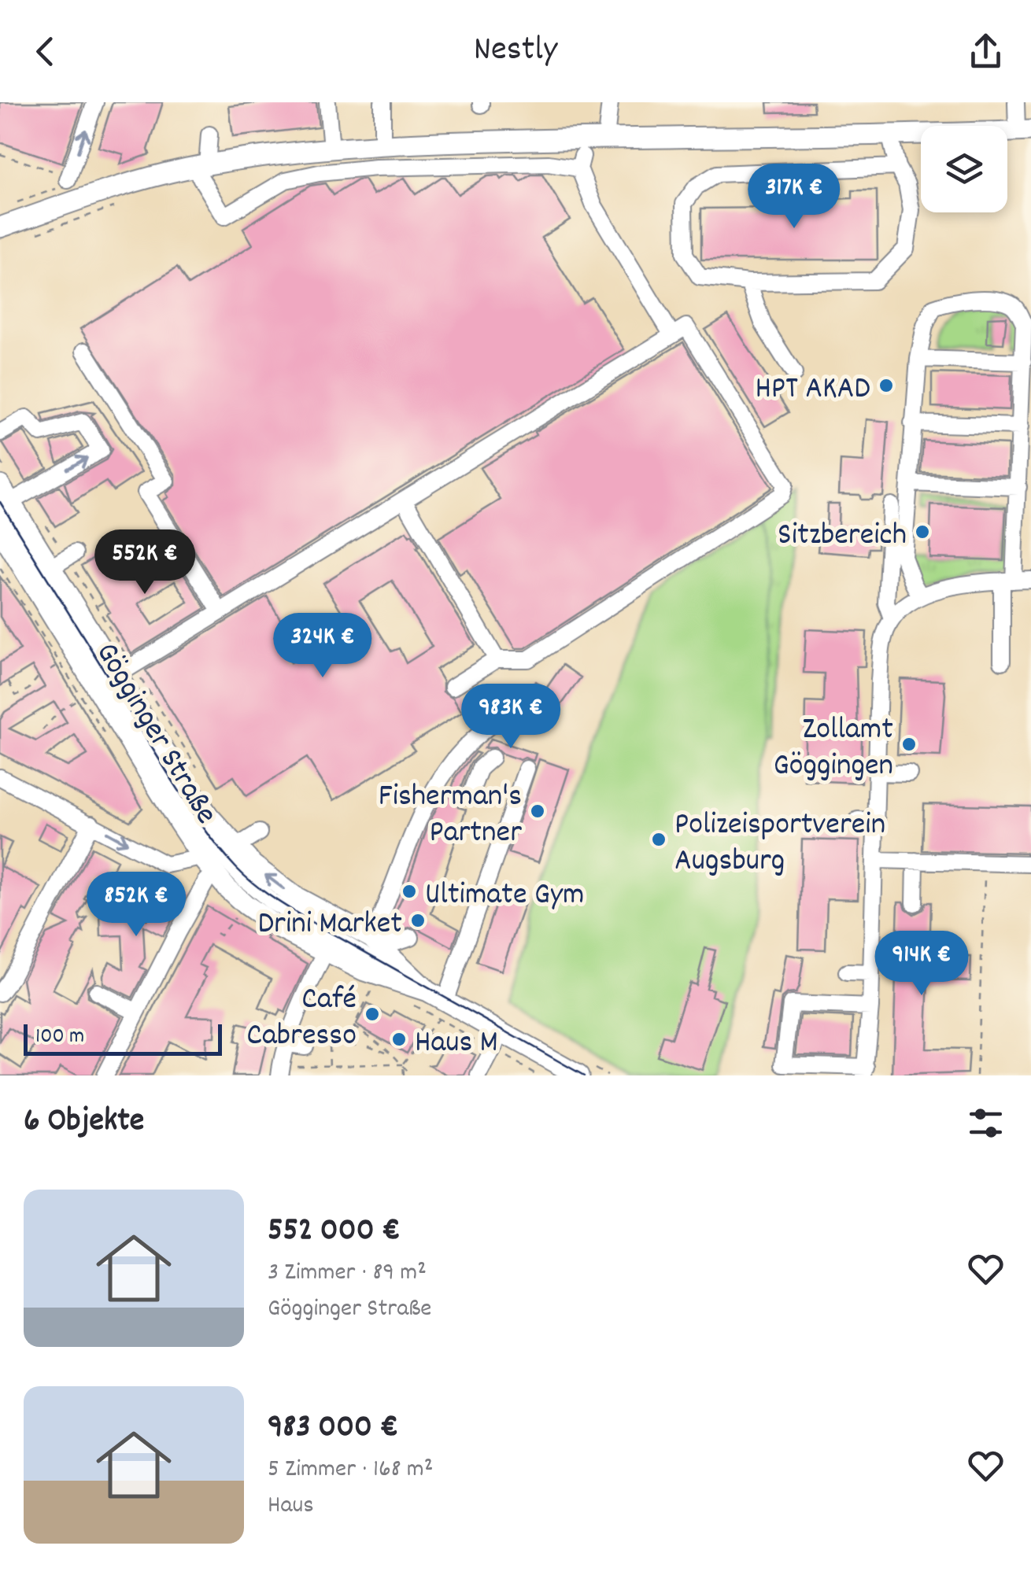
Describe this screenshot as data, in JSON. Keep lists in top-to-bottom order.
{
  "streets": {
    "main road": ["Gögginger Straße"]
  },
  "places": [
    "HPT AKAD",
    "Sitzbereich",
    "Zollamt Göggingen",
    "Fisherman's Partner",
    "Polizeisportverein Augsburg",
    "Ultimate Gym",
    "Drini Market",
    "Café Cabresso",
    "Haus M"
  ],
  "scale_bar": "100 m",
  "page": {
    "header": "Nestly",
    "price": [
      "317K €",
      "552K €",
      "324K €",
      "983K €",
      "852K €",
      "914K €"
    ],
    "scale": "100 m",
    "heading": "6 Objekte",
    "list": [
      {
        "name": "552 000 €",
        "note": "3 Zimmer · 89 m² · Gögginger Straße"
      },
      {
        "name": "983 000 €",
        "note": "5 Zimmer · 168 m² · Haus"
      }
    ]
  }
}
